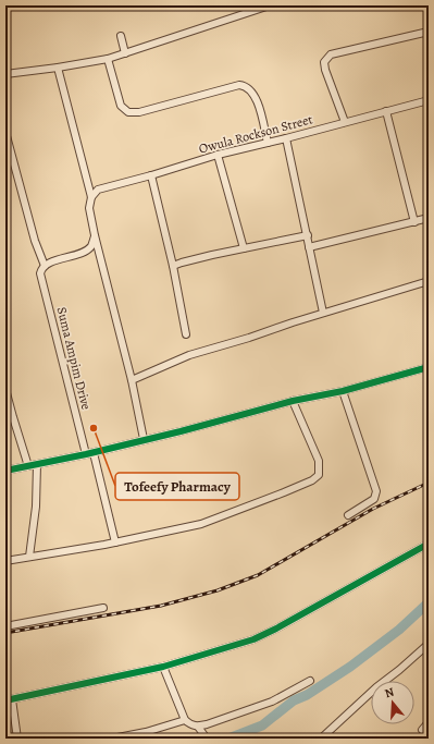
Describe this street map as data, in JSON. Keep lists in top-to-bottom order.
{
  "streets": {
    "street": ["Owula Rockson Street", "Suma Ampim Drive"]
  },
  "places": ["Tofeefy Pharmacy"],
  "north": "top"
}
